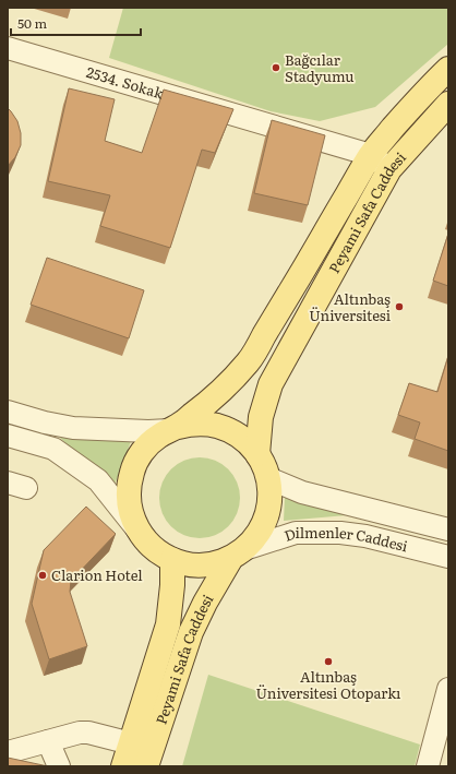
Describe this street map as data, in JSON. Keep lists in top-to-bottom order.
{
  "streets": {
    "main road": ["Peyami Safa Caddesi"],
    "street": ["2534. Sokak", "Dilmenler Caddesi"]
  },
  "crossings": [
    ["2534. Sokak", "Peyami Safa Caddesi"],
    ["Peyami Safa Caddesi", "Dilmenler Caddesi"]
  ],
  "places": [
    "Bağcılar Stadyumu",
    "Altınbaş Üniversitesi",
    "Clarion Hotel",
    "Altınbaş Üniversitesi Otoparkı"
  ],
  "scale_bar": "50 m"
}
